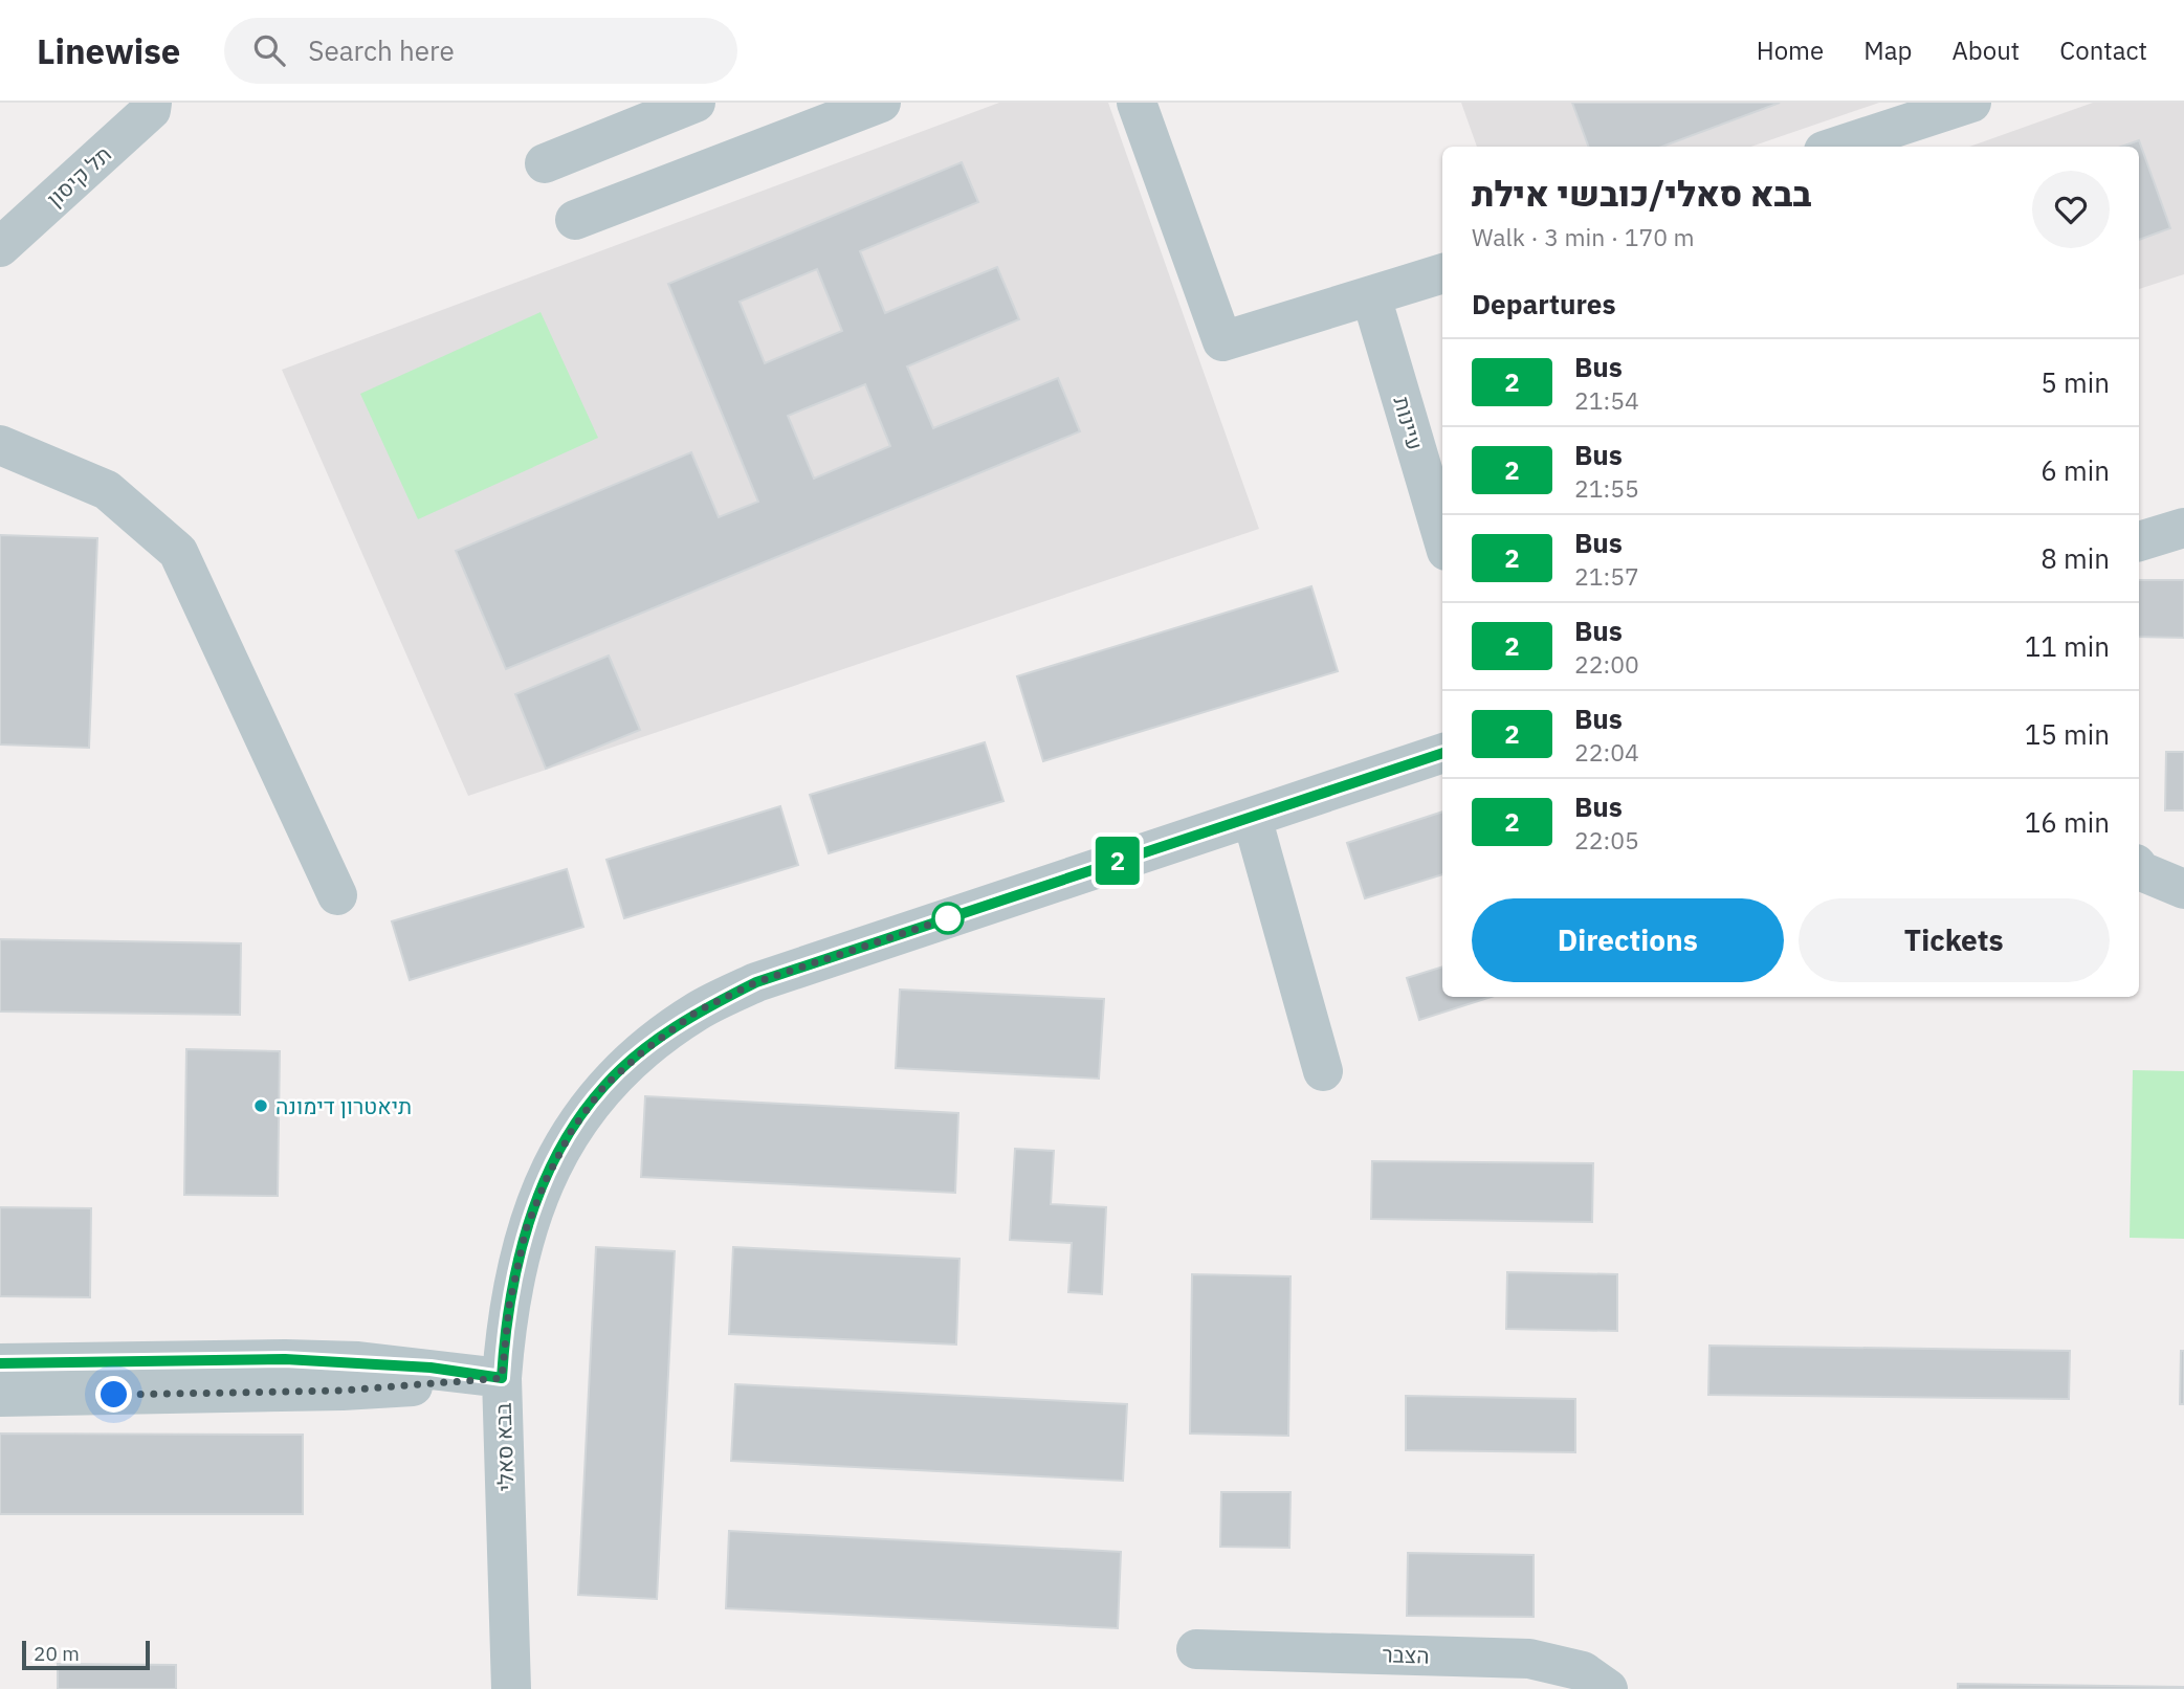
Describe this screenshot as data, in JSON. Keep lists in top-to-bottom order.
{
  "streets": {
    "street": [
      "תל קיסון",
      "עיינות",
      "בבא סאלי",
      "הצבר"
    ]
  },
  "places": ["תיאטרון דימונה"],
  "lines": ["bus line 2"],
  "scale_bar": "20 m",
  "page": {
    "header": "Linewise",
    "search": "Search here",
    "nav": [
      "Home",
      "Map",
      "About",
      "Contact"
    ],
    "on_map": "2",
    "heading": [
      ["בבא סאלי/כובשי אילת", "Walk · 3 min · 170 m"],
      "Departures"
    ],
    "list": [
      {
        "mark": "2",
        "name": "Bus",
        "note": "21:54",
        "value": "5 min"
      },
      {
        "mark": "2",
        "name": "Bus",
        "note": "21:55",
        "value": "6 min"
      },
      {
        "mark": "2",
        "name": "Bus",
        "note": "21:57",
        "value": "8 min"
      },
      {
        "mark": "2",
        "name": "Bus",
        "note": "22:00",
        "value": "11 min"
      },
      {
        "mark": "2",
        "name": "Bus",
        "note": "22:04",
        "value": "15 min"
      },
      {
        "mark": "2",
        "name": "Bus",
        "note": "22:05",
        "value": "16 min"
      }
    ],
    "buttons": ["Directions", "Tickets"],
    "scale": "20 m"
  }
}
